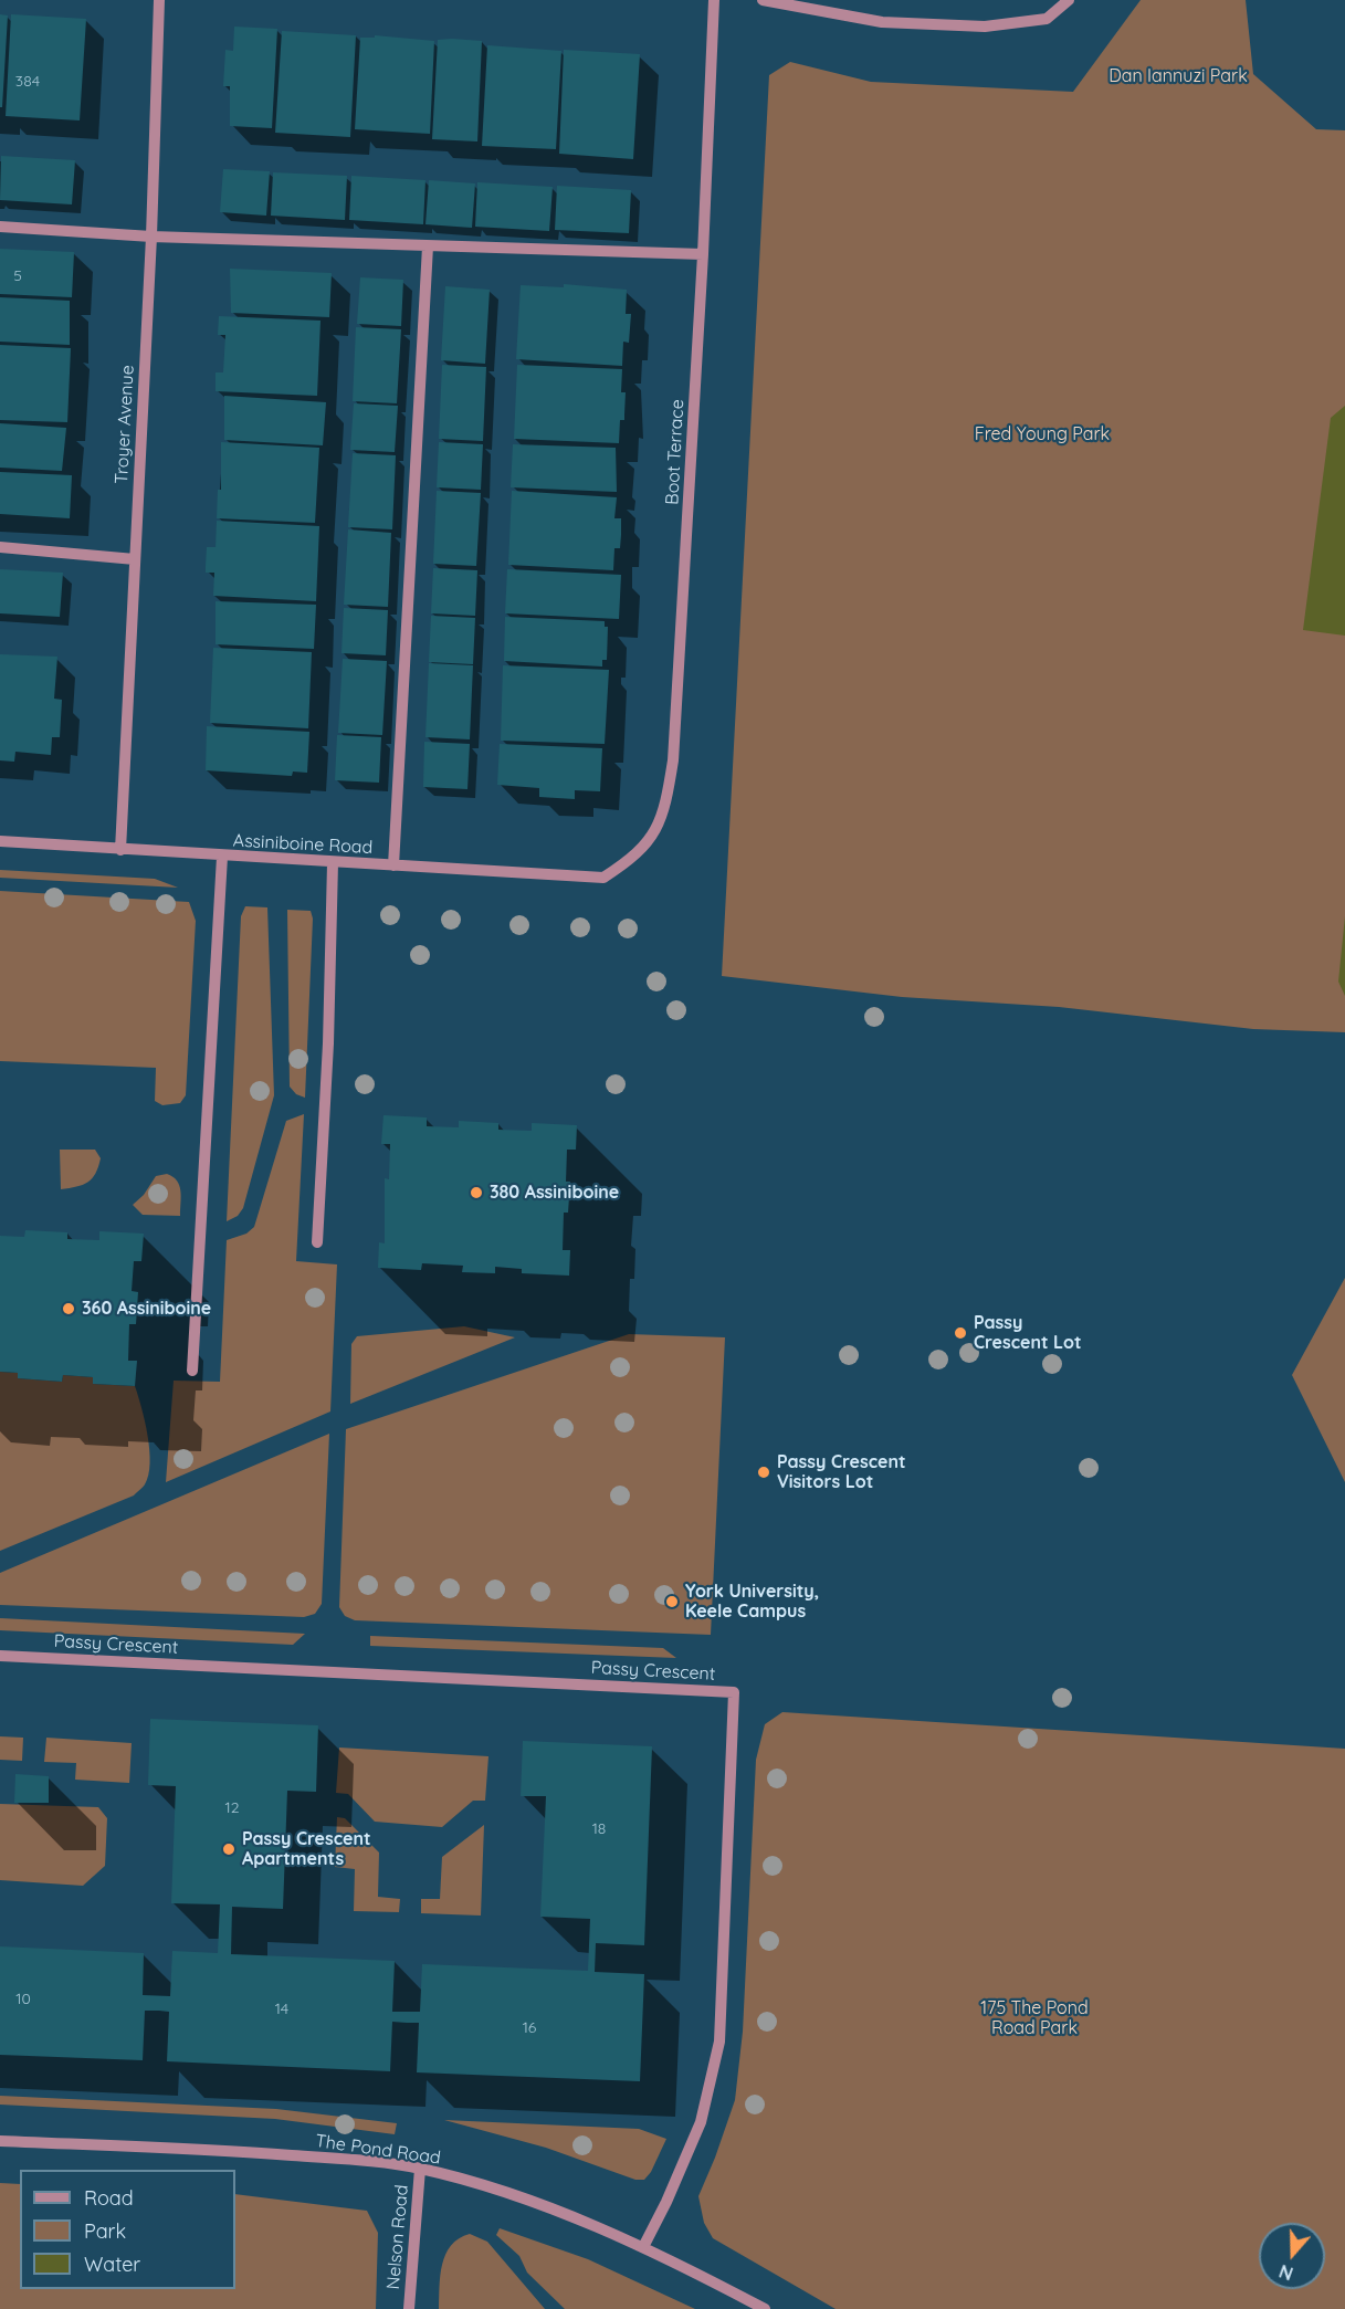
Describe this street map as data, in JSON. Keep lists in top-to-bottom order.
{
  "streets": {
    "street": [
      "Troyer Avenue",
      "Boot Terrace",
      "Assiniboine Road",
      "Passy Crescent",
      "The Pond Road",
      "Nelson Road"
    ]
  },
  "crossings": [
    ["Troyer Avenue", "Assiniboine Road"],
    ["Boot Terrace", "Assiniboine Road"],
    ["Passy Crescent", "The Pond Road"],
    ["The Pond Road", "Nelson Road"]
  ],
  "parks": ["Dan Iannuzi Park", "Fred Young Park", "175 The Pond Road Park"],
  "places": [
    "380 Assiniboine",
    "360 Assiniboine",
    "Passy Crescent Lot",
    "Passy Crescent Visitors Lot",
    "York University, Keele Campus",
    "Passy Crescent Apartments"
  ],
  "house_numbers": [
    "384",
    "5",
    "12",
    "18",
    "10",
    "14",
    "16"
  ],
  "legend": ["Road", "Park", "Water"],
  "north": "bottom"
}
